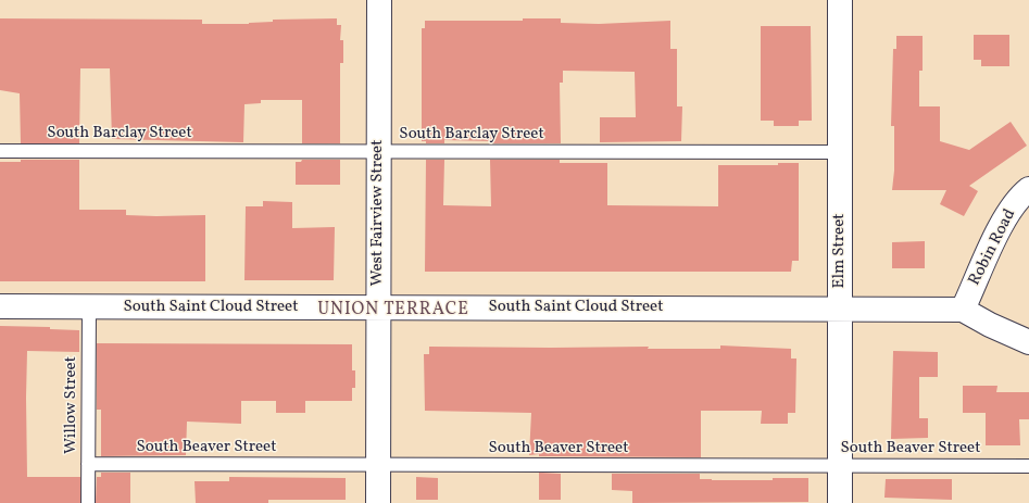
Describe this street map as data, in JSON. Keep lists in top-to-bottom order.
{
  "streets": {
    "street": [
      "West Fairview Street",
      "Robin Road",
      "Elm Street",
      "South Saint Cloud Street"
    ],
    "lane": ["South Barclay Street", "Willow Street", "South Beaver Street"]
  },
  "crossings": [
    ["South Barclay Street", "West Fairview Street"],
    ["South Barclay Street", "Elm Street"],
    ["West Fairview Street", "South Saint Cloud Street"],
    ["West Fairview Street", "South Beaver Street"],
    ["Robin Road", "South Saint Cloud Street"],
    ["Elm Street", "South Saint Cloud Street"],
    ["Elm Street", "South Beaver Street"],
    ["South Saint Cloud Street", "Willow Street"],
    ["Willow Street", "South Beaver Street"]
  ],
  "districts": ["UNION TERRACE"]
}
